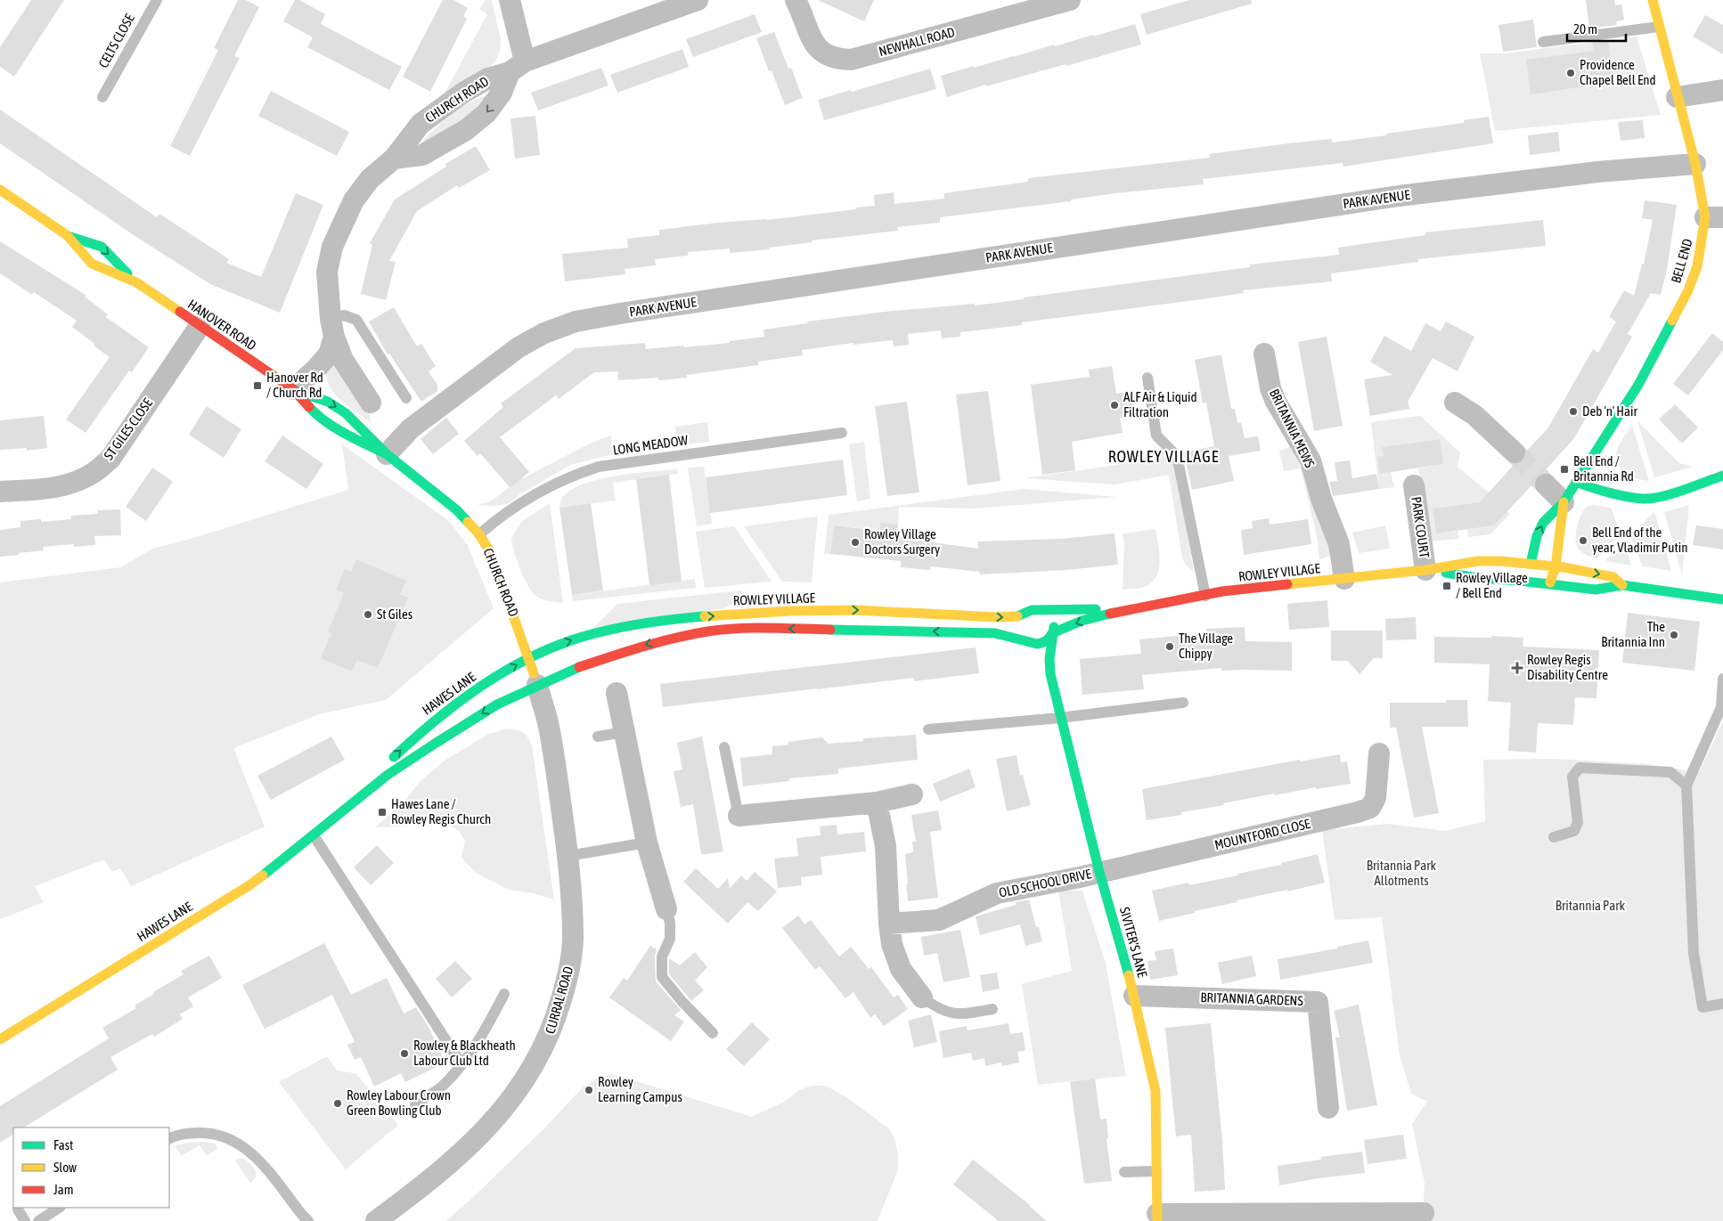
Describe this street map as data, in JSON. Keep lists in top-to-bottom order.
{
  "streets": {
    "main road": [
      "CHURCH ROAD",
      "BELL END",
      "HANOVER ROAD",
      "ROWLEY VILLAGE",
      "HAWES LANE",
      "SIVITER'S LANE"
    ],
    "street": [
      "NEWHALL ROAD",
      "PARK AVENUE",
      "BRITANNIA MEWS",
      "ST GILES CLOSE",
      "PARK COURT",
      "MOUNTFORD CLOSE",
      "OLD SCHOOL DRIVE",
      "BRITANNIA GARDENS",
      "CURRAL ROAD"
    ],
    "lane": ["CELTS CLOSE", "LONG MEADOW"]
  },
  "crossings": [
    ["CHURCH ROAD", "HANOVER ROAD"],
    ["CHURCH ROAD", "LONG MEADOW"],
    ["CHURCH ROAD", "ROWLEY VILLAGE"],
    ["CHURCH ROAD", "HAWES LANE"],
    ["CHURCH ROAD", "CURRAL ROAD"],
    ["PARK AVENUE", "BELL END"],
    ["PARK AVENUE", "HANOVER ROAD"],
    ["BELL END", "ROWLEY VILLAGE"],
    ["HANOVER ROAD", "ST GILES CLOSE"],
    ["BRITANNIA MEWS", "ROWLEY VILLAGE"],
    ["PARK COURT", "ROWLEY VILLAGE"],
    ["ROWLEY VILLAGE", "HAWES LANE"],
    ["ROWLEY VILLAGE", "SIVITER'S LANE"],
    ["HAWES LANE", "CURRAL ROAD"],
    ["MOUNTFORD CLOSE", "OLD SCHOOL DRIVE"],
    ["MOUNTFORD CLOSE", "SIVITER'S LANE"],
    ["OLD SCHOOL DRIVE", "SIVITER'S LANE"],
    ["SIVITER'S LANE", "BRITANNIA GARDENS"]
  ],
  "districts": ["ROWLEY VILLAGE"],
  "parks": ["Britannia Park Allotments", "Britannia Park"],
  "places": {
    "other": [
      "Providence Chapel Bell End",
      "ALF Air & Liquid Filtration",
      "Deb 'n' Hair",
      "Bell End of the year, Vladimir Putin",
      "Rowley Village Doctors Surgery",
      "St Giles",
      "The Britannia Inn",
      "The Village Chippy",
      "Rowley & Blackheath Labour Club Ltd",
      "Rowley Learning Campus",
      "Rowley Labour Crown Green Bowling Club"
    ],
    "transit": [
      "Hanover Rd / Church Rd",
      "Bell End / Britannia Rd",
      "Rowley Village / Bell End",
      "Hawes Lane / Rowley Regis Church"
    ],
    "health": ["Rowley Regis Disability Centre"]
  },
  "legend": ["Fast", "Slow", "Jam"],
  "scale_bar": "20 m"
}
